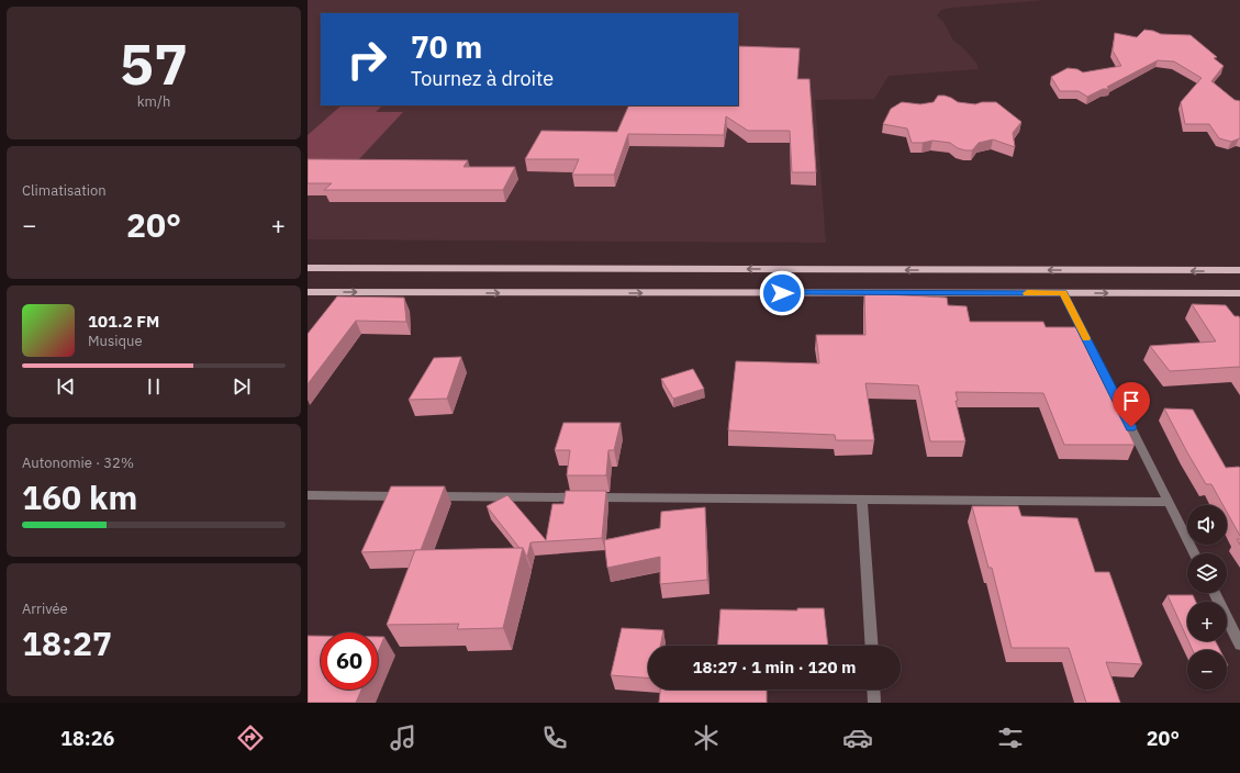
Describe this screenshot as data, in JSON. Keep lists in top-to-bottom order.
{
  "page": {
    "tile": [
      ["57", "km/h"],
      "Climatisation",
      ["Autonomie · 32%", "160 km"],
      ["Arrivée", "18:27"]
    ],
    "turn": ["70 m", "Tournez à droite"],
    "heat": ["−", "20°", "+"],
    "song": ["101.2 FM", "Musique"],
    "map_buttons": ["+", "−"],
    "limit": "60",
    "trip": "18:27 · 1 min · 120 m",
    "tabs": ["18:26", "20°"]
  }
}
